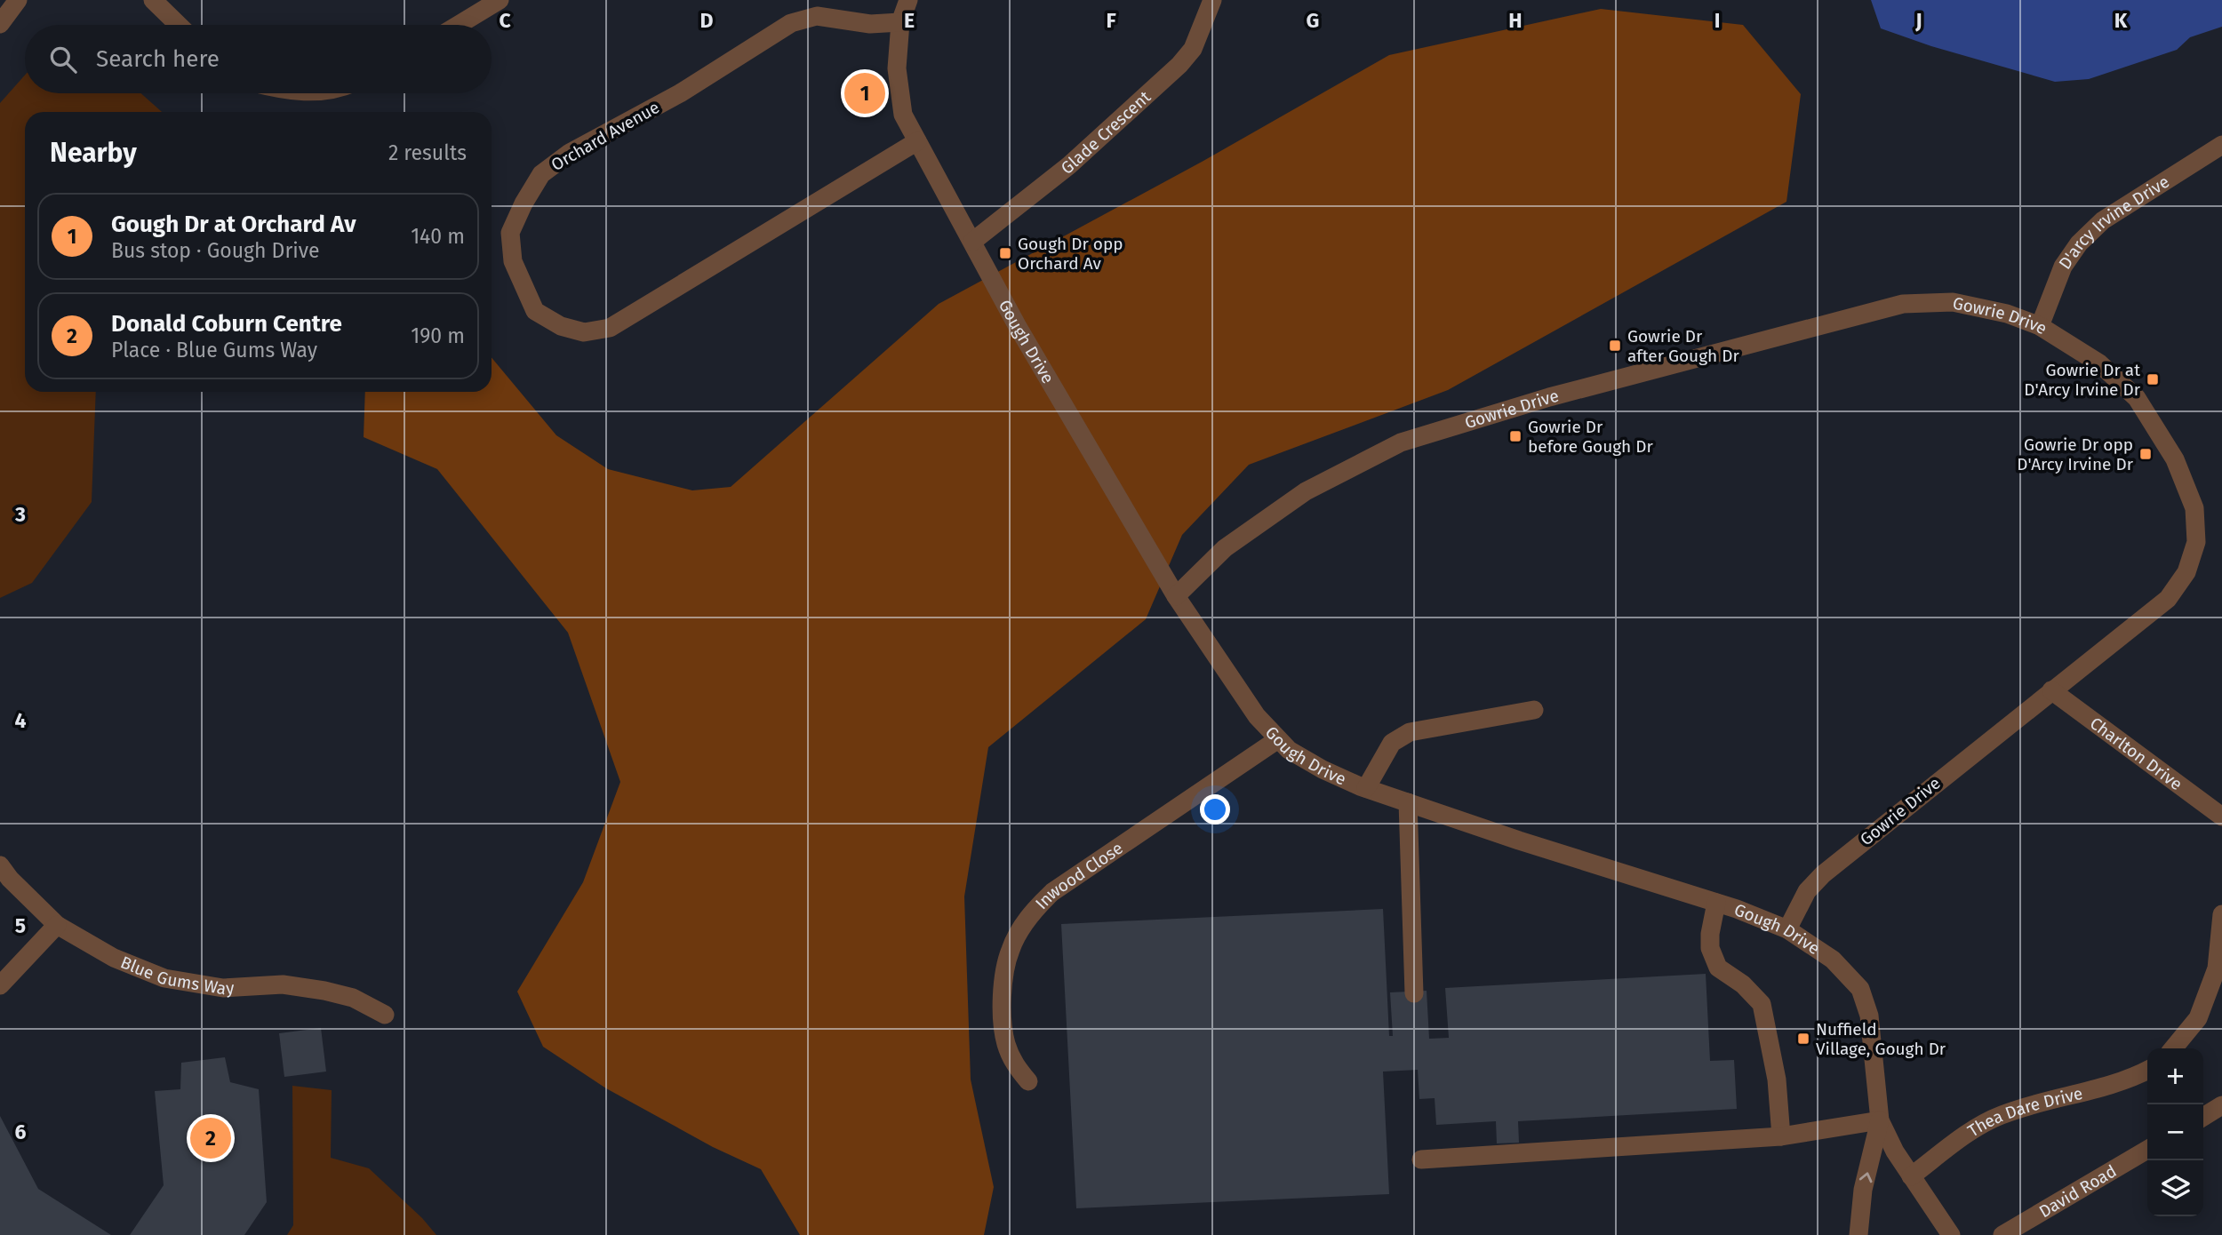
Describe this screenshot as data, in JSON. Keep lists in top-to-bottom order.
{
  "streets": {
    "street": [
      "Glade Crescent",
      "Orchard Avenue",
      "D'arcy Irvine Drive",
      "Gowrie Drive",
      "Gough Drive",
      "Charlton Drive",
      "Inwood Close",
      "Blue Gums Way",
      "Thea Dare Drive",
      "David Road"
    ]
  },
  "crossings": [
    ["Glade Crescent", "Gough Drive"],
    ["Orchard Avenue", "Gough Drive"],
    ["D'arcy Irvine Drive", "Gowrie Drive"],
    ["Gowrie Drive", "Gough Drive"],
    ["Gowrie Drive", "Charlton Drive"],
    ["Gough Drive", "Inwood Close"],
    ["Gough Drive", "Thea Dare Drive"]
  ],
  "places": {
    "transit": [
      "Gough Dr opp Orchard Av",
      "Gowrie Dr after Gough Dr",
      "Gowrie Dr at D'Arcy Irvine Dr",
      "Gowrie Dr before Gough Dr",
      "Gowrie Dr opp D'Arcy Irvine Dr",
      "Nuffield Village, Gough Dr"
    ]
  },
  "page": {
    "search": "Search here",
    "pins": ["1", "2"],
    "heading": ["Nearby", "2 results"],
    "list": [
      {
        "mark": "1",
        "name": "Gough Dr at Orchard Av",
        "note": "Bus stop · Gough Drive",
        "value": "140 m"
      },
      {
        "mark": "2",
        "name": "Donald Coburn Centre",
        "note": "Place · Blue Gums Way",
        "value": "190 m"
      }
    ],
    "map_buttons": ["+", "−"]
  },
  "grid": {
    "columns": [
      "C",
      "D",
      "E",
      "F",
      "G",
      "H",
      "I",
      "J",
      "K"
    ],
    "rows": [
      "3",
      "4",
      "5",
      "6"
    ]
  }
}
